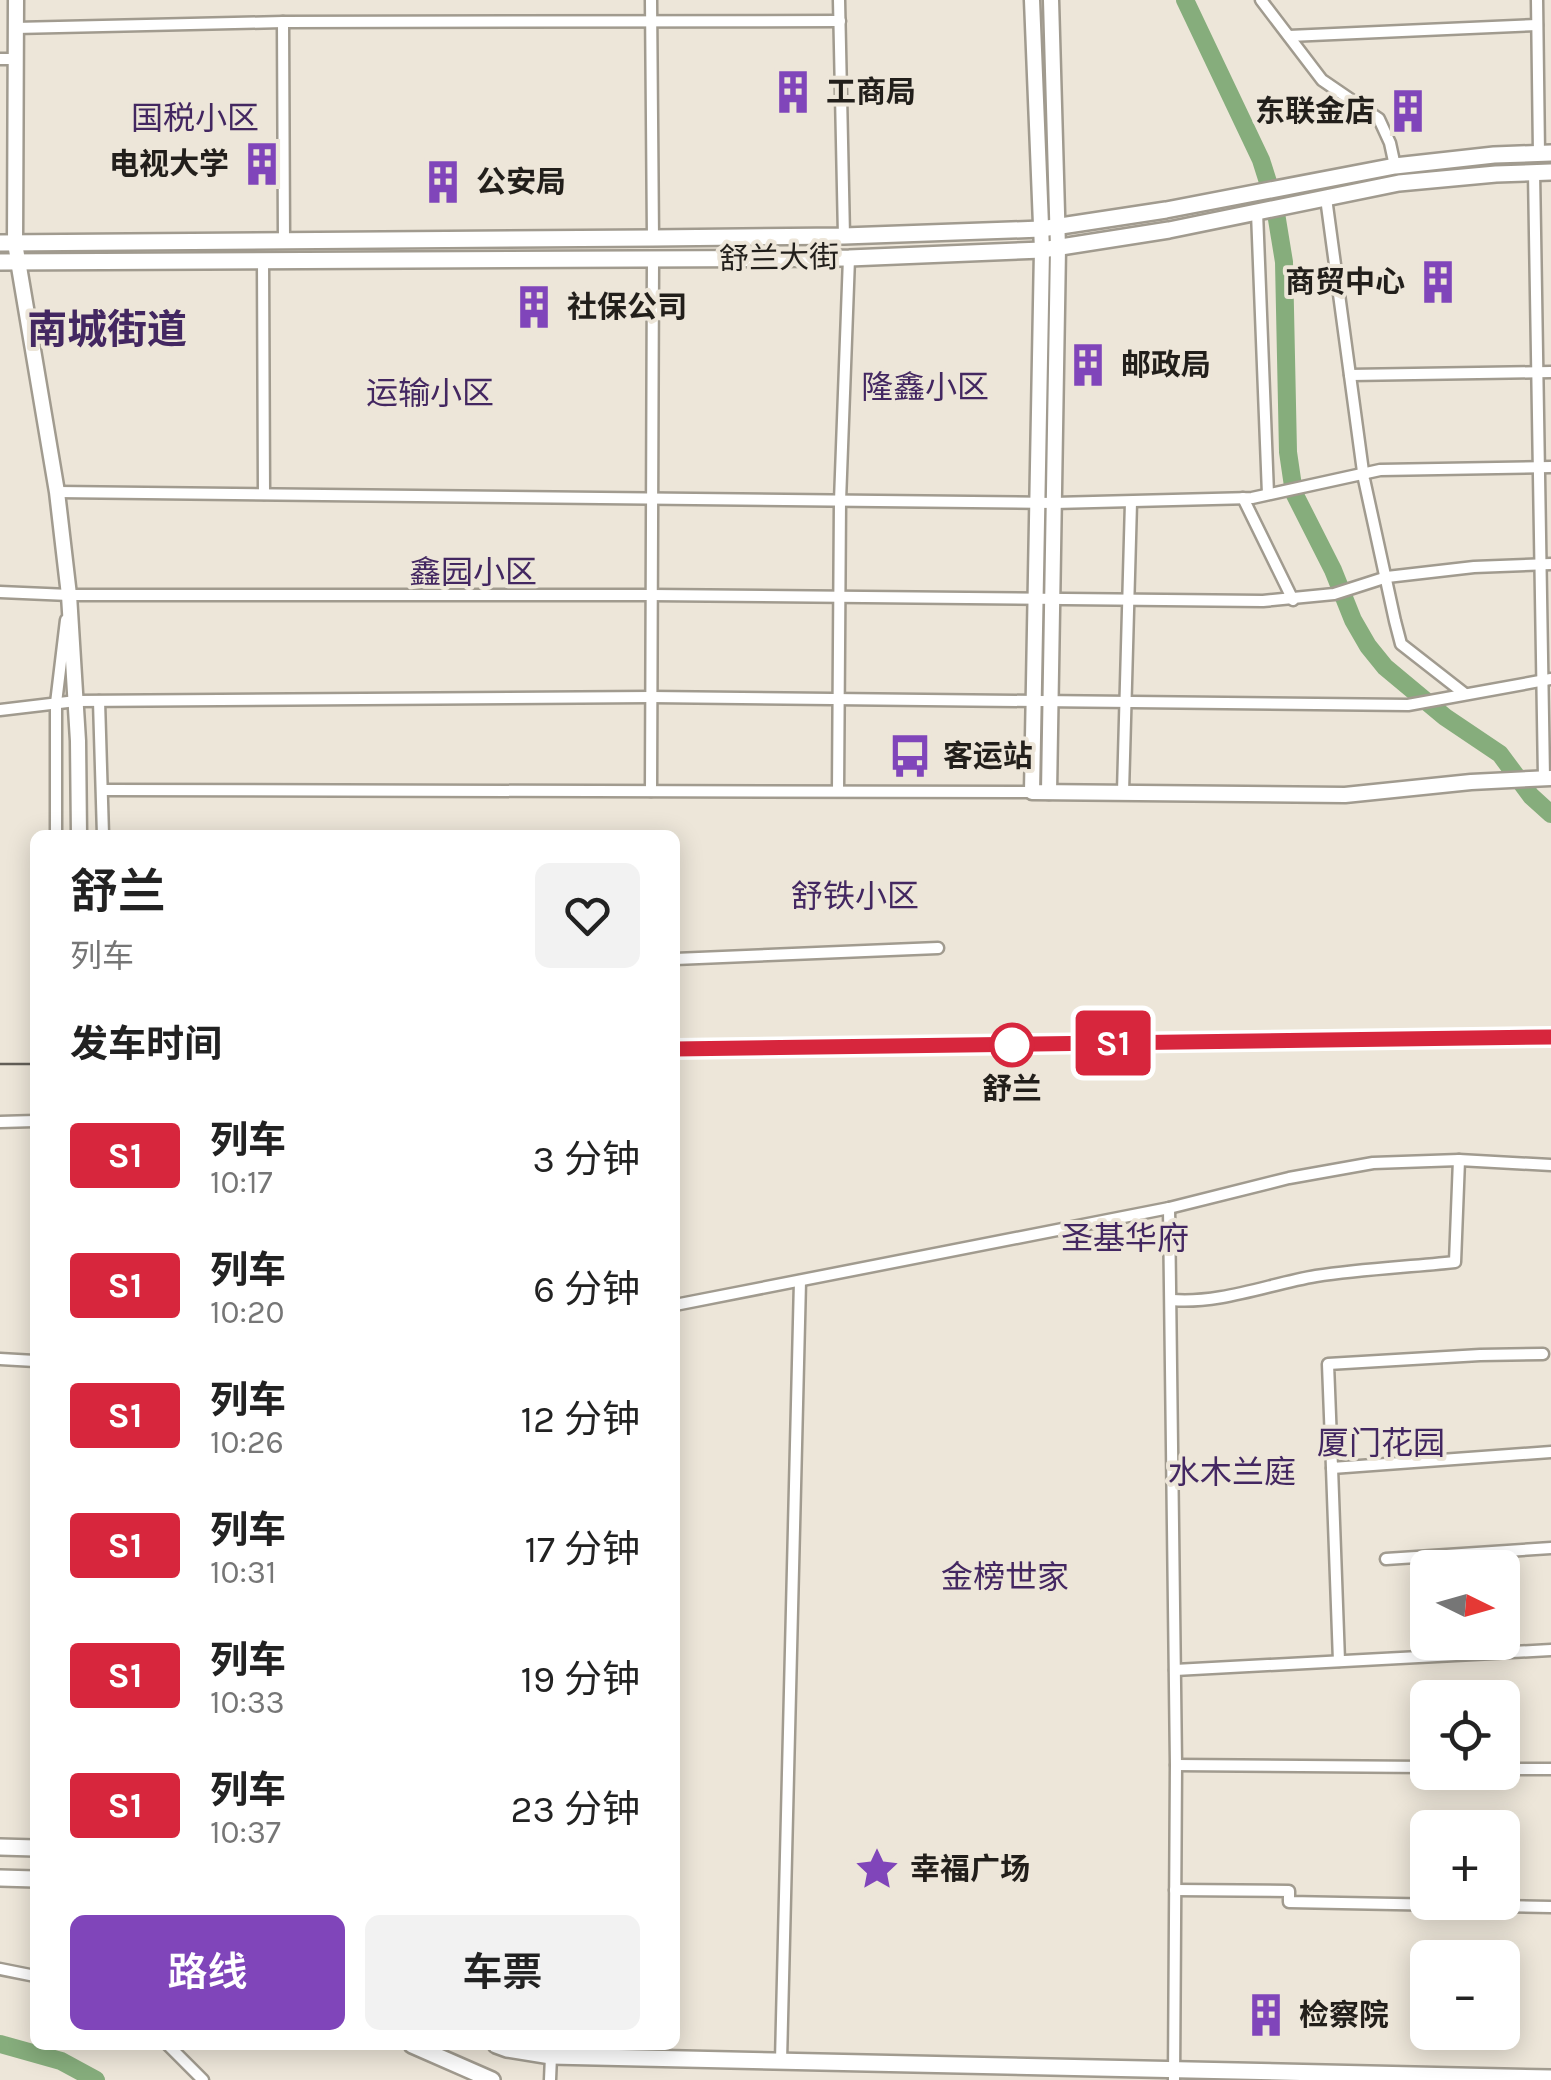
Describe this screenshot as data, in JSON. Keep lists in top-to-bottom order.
{
  "streets": {
    "main road": ["舒兰大街"]
  },
  "districts": [
    "国税小区",
    "南城街道",
    "隆鑫小区",
    "运输小区",
    "鑫园小区",
    "舒铁小区",
    "圣基华府",
    "厦门花园",
    "水木兰庭",
    "金榜世家"
  ],
  "places": {
    "building": [
      "工商局",
      "东联金店",
      "电视大学",
      "公安局",
      "商贸中心",
      "社保公司",
      "邮政局",
      "检察院"
    ],
    "bus stop": ["客运站"],
    "other": ["舒兰"],
    "place": ["幸福广场"]
  },
  "north": "right",
  "page": {
    "on_map": "S1",
    "heading": [
      ["舒兰", "列车"],
      "发车时间"
    ],
    "list": [
      {
        "mark": "S1",
        "name": "列车",
        "note": "10:17",
        "value": "3 分钟"
      },
      {
        "mark": "S1",
        "name": "列车",
        "note": "10:20",
        "value": "6 分钟"
      },
      {
        "mark": "S1",
        "name": "列车",
        "note": "10:26",
        "value": "12 分钟"
      },
      {
        "mark": "S1",
        "name": "列车",
        "note": "10:31",
        "value": "17 分钟"
      },
      {
        "mark": "S1",
        "name": "列车",
        "note": "10:33",
        "value": "19 分钟"
      },
      {
        "mark": "S1",
        "name": "列车",
        "note": "10:37",
        "value": "23 分钟"
      }
    ],
    "map_buttons": ["+", "−"],
    "buttons": ["路线", "车票"]
  }
}
